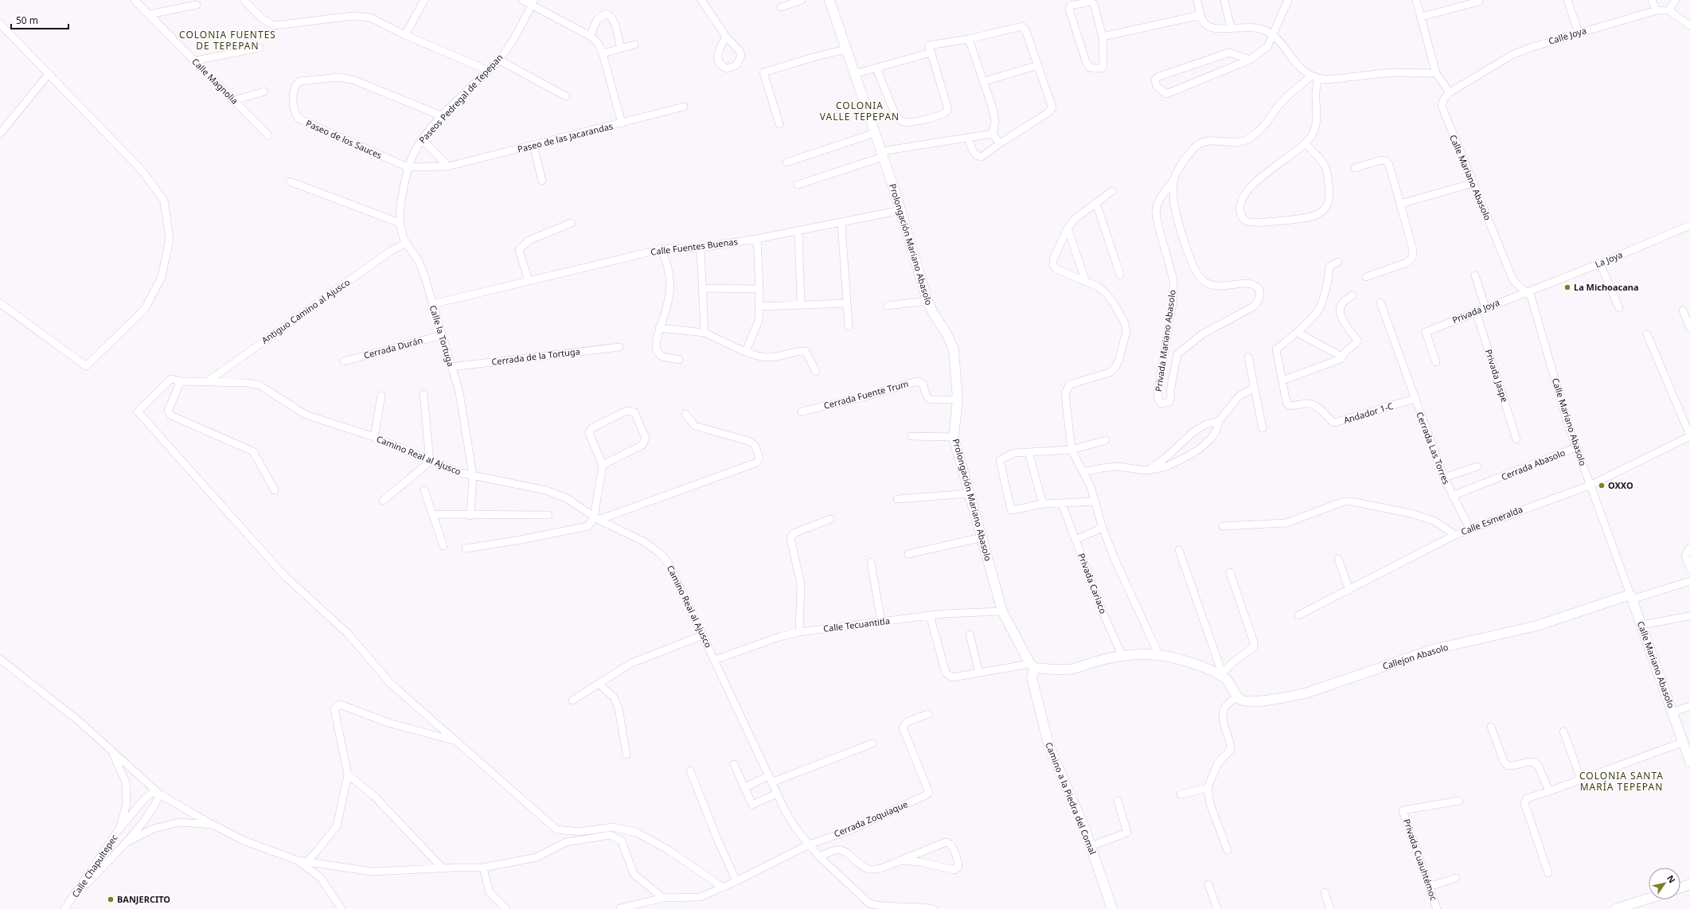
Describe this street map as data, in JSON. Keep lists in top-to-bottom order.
{
  "streets": {
    "street": [
      "Calle Joya",
      "Calle Magnolia",
      "Paseos Pedregal de Tepepan",
      "Paseo de las Jacarandas",
      "Paseo de los Sauces",
      "Calle Mariano Abasolo",
      "Prolongación Mariano Abasolo",
      "Calle Fuentes Buenas",
      "La Joya",
      "Antiguo Camino al Ajusco",
      "Privada Joya",
      "Calle la Tortuga",
      "Privada Mariano Abasolo",
      "Cerrada Durán",
      "Cerrada de la Tortuga",
      "Privada Jaspe",
      "Cerrada Fuente Trum",
      "Andador 1-C",
      "Cerrada Las Torres",
      "Camino Real al Ajusco",
      "Cerrada Abasolo",
      "Calle Esmeralda",
      "Privada Cariaco",
      "Calle Tecuantitla",
      "Callejon Abasolo",
      "Camino a la Piedra del Comal",
      "Cerrada Zoquiaque",
      "Privada Cuauhtémoc",
      "Calle Chapultepec"
    ]
  },
  "crossings": [
    ["Calle Joya", "Calle Mariano Abasolo"],
    ["Paseos Pedregal de Tepepan", "Paseo de las Jacarandas"],
    ["Paseos Pedregal de Tepepan", "Paseo de los Sauces"],
    ["Paseos Pedregal de Tepepan", "Calle la Tortuga"],
    ["Paseo de las Jacarandas", "Paseo de los Sauces"],
    ["Calle Mariano Abasolo", "La Joya"],
    ["Calle Mariano Abasolo", "Privada Joya"],
    ["Calle Mariano Abasolo", "Cerrada Abasolo"],
    ["Calle Mariano Abasolo", "Calle Esmeralda"],
    ["Calle Mariano Abasolo", "Callejon Abasolo"],
    ["Prolongación Mariano Abasolo", "Calle Fuentes Buenas"],
    ["Prolongación Mariano Abasolo", "Cerrada Fuente Trum"],
    ["Prolongación Mariano Abasolo", "Calle Tecuantitla"],
    ["Prolongación Mariano Abasolo", "Camino a la Piedra del Comal"],
    ["Calle Fuentes Buenas", "Calle la Tortuga"],
    ["La Joya", "Privada Joya"],
    ["Antiguo Camino al Ajusco", "Calle la Tortuga"],
    ["Antiguo Camino al Ajusco", "Camino Real al Ajusco"],
    ["Privada Joya", "Privada Jaspe"],
    ["Calle la Tortuga", "Cerrada Durán"],
    ["Calle la Tortuga", "Cerrada de la Tortuga"],
    ["Calle la Tortuga", "Camino Real al Ajusco"],
    ["Andador 1-C", "Cerrada Las Torres"],
    ["Cerrada Las Torres", "Cerrada Abasolo"],
    ["Cerrada Las Torres", "Calle Esmeralda"],
    ["Camino Real al Ajusco", "Calle Tecuantitla"],
    ["Camino Real al Ajusco", "Cerrada Zoquiaque"]
  ],
  "districts": ["COLONIA FUENTES DE TEPEPAN", "COLONIA VALLE TEPEPAN", "COLONIA SANTA MARÍA TEPEPAN"],
  "places": ["La Michoacana", "OXXO", "BANJERCITO"],
  "scale_bar": "50 m",
  "north": "top right"
}
